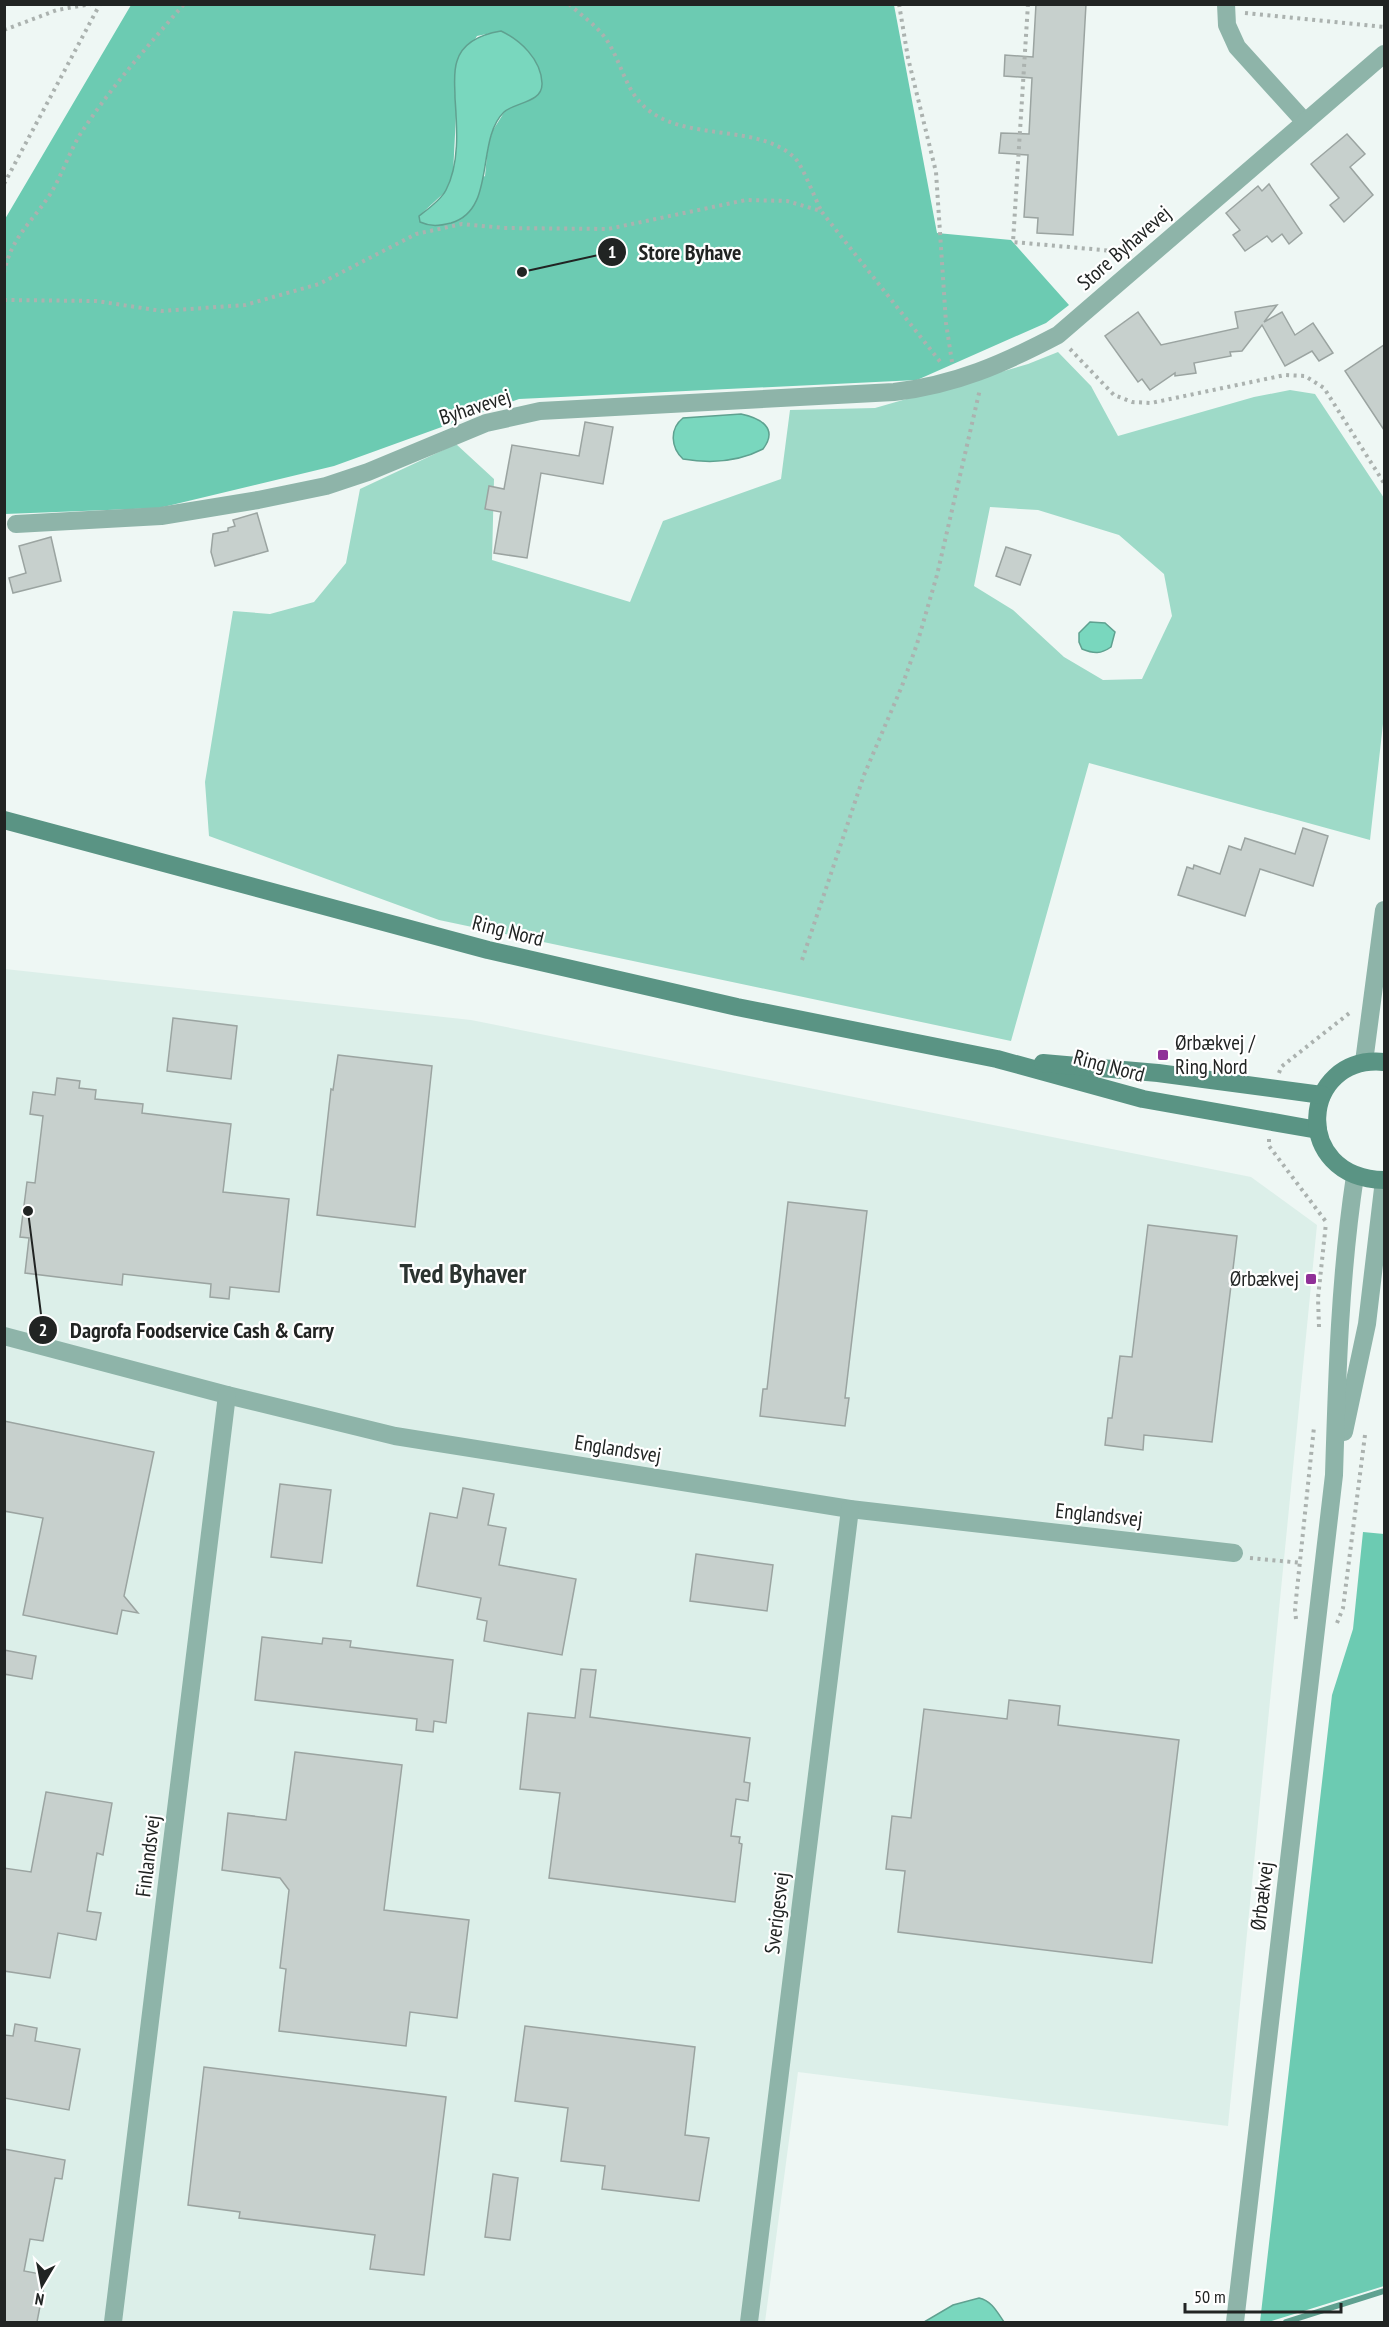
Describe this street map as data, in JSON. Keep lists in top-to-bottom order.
{
  "streets": {
    "main road": ["Ring Nord"],
    "street": [
      "Store Byhavevej",
      "Byhavevej",
      "Englandsvej",
      "Finlandsvej",
      "Ørbækvej",
      "Sverigesvej"
    ]
  },
  "crossings": [
    ["Store Byhavevej", "Byhavevej"],
    ["Englandsvej", "Finlandsvej"],
    ["Englandsvej", "Sverigesvej"]
  ],
  "districts": ["Tved Byhaver"],
  "places": {
    "other": ["Store Byhave", "Dagrofa Foodservice Cash & Carry"],
    "transit": ["Ørbækvej / Ring Nord", "Ørbækvej"]
  },
  "scale_bar": "50 m",
  "north": "bottom"
}
